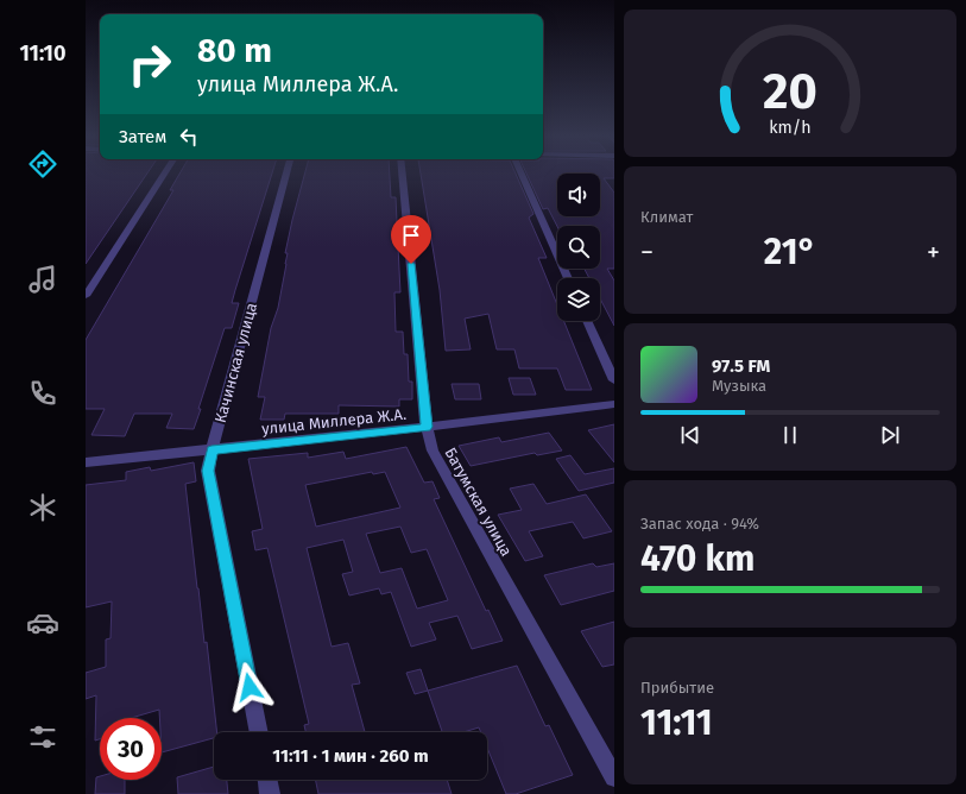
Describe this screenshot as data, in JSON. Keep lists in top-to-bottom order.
{
  "streets": {
    "street": ["Качинская улица", "улица Миллера Ж.А.", "Батумская улица"]
  },
  "crossings": [
    ["Качинская улица", "улица Миллера Ж.А."],
    ["улица Миллера Ж.А.", "Батумская улица"]
  ],
  "page": {
    "tabs": "11:10",
    "turn": ["80 m", "улица Миллера Ж.А."],
    "then": "Затем",
    "tile": [
      "Климат",
      ["Запас хода · 94%", "470 km"],
      ["Прибытие", "11:11"]
    ],
    "heat": ["−", "21°", "+"],
    "song": ["97.5 FM", "Музыка"],
    "limit": "30",
    "trip": "11:11 · 1 мин · 260 m",
    "gauge": ["20", "km/h"]
  }
}
